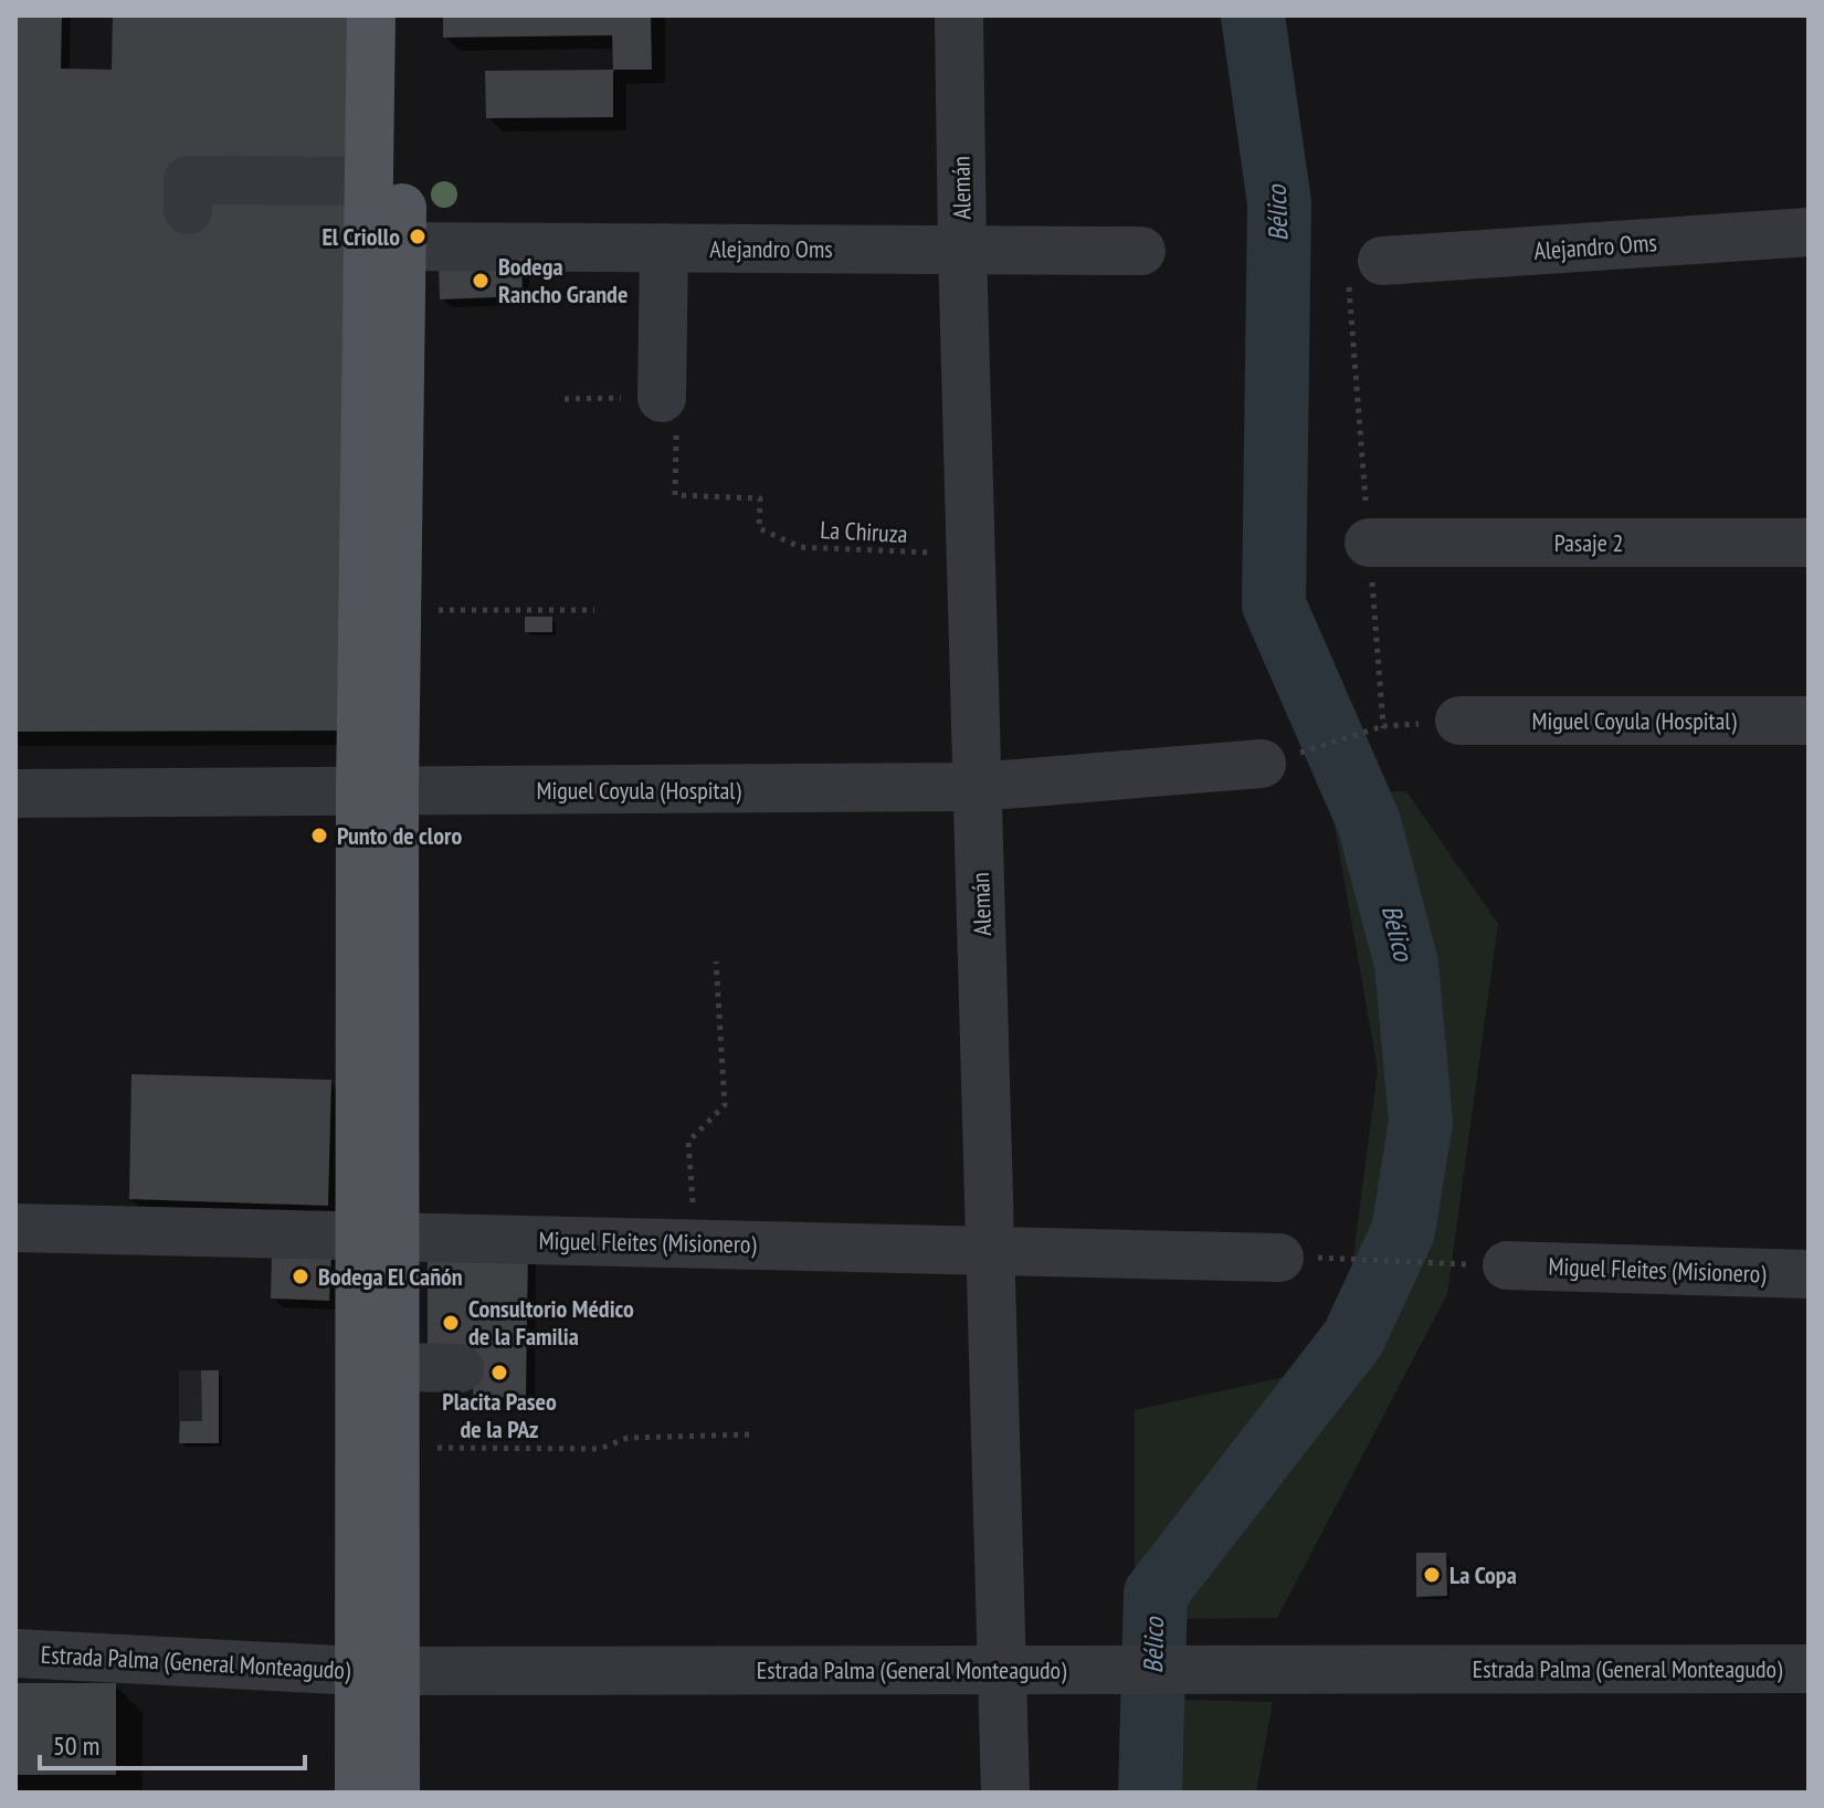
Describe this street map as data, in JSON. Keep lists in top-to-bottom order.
{
  "streets": {
    "street": [
      "Alemán",
      "Alejandro Oms",
      "Pasaje 2",
      "Miguel Coyula (Hospital)",
      "Miguel Fleites (Misionero)",
      "Estrada Palma (General Monteagudo)"
    ],
    "path": ["La Chiruza"]
  },
  "crossings": [
    ["Alemán", "Alejandro Oms"],
    ["Alemán", "La Chiruza"],
    ["Alemán", "Miguel Coyula (Hospital)"],
    ["Alemán", "Miguel Fleites (Misionero)"],
    ["Alemán", "Estrada Palma (General Monteagudo)"]
  ],
  "water": ["Bélico"],
  "places": [
    "El Criollo",
    "Bodega Rancho Grande",
    "Punto de cloro",
    "Bodega El Cañón",
    "Consultorio Médico de la Familia",
    "Placita Paseo de la PAz",
    "La Copa"
  ],
  "scale_bar": "50 m"
}
